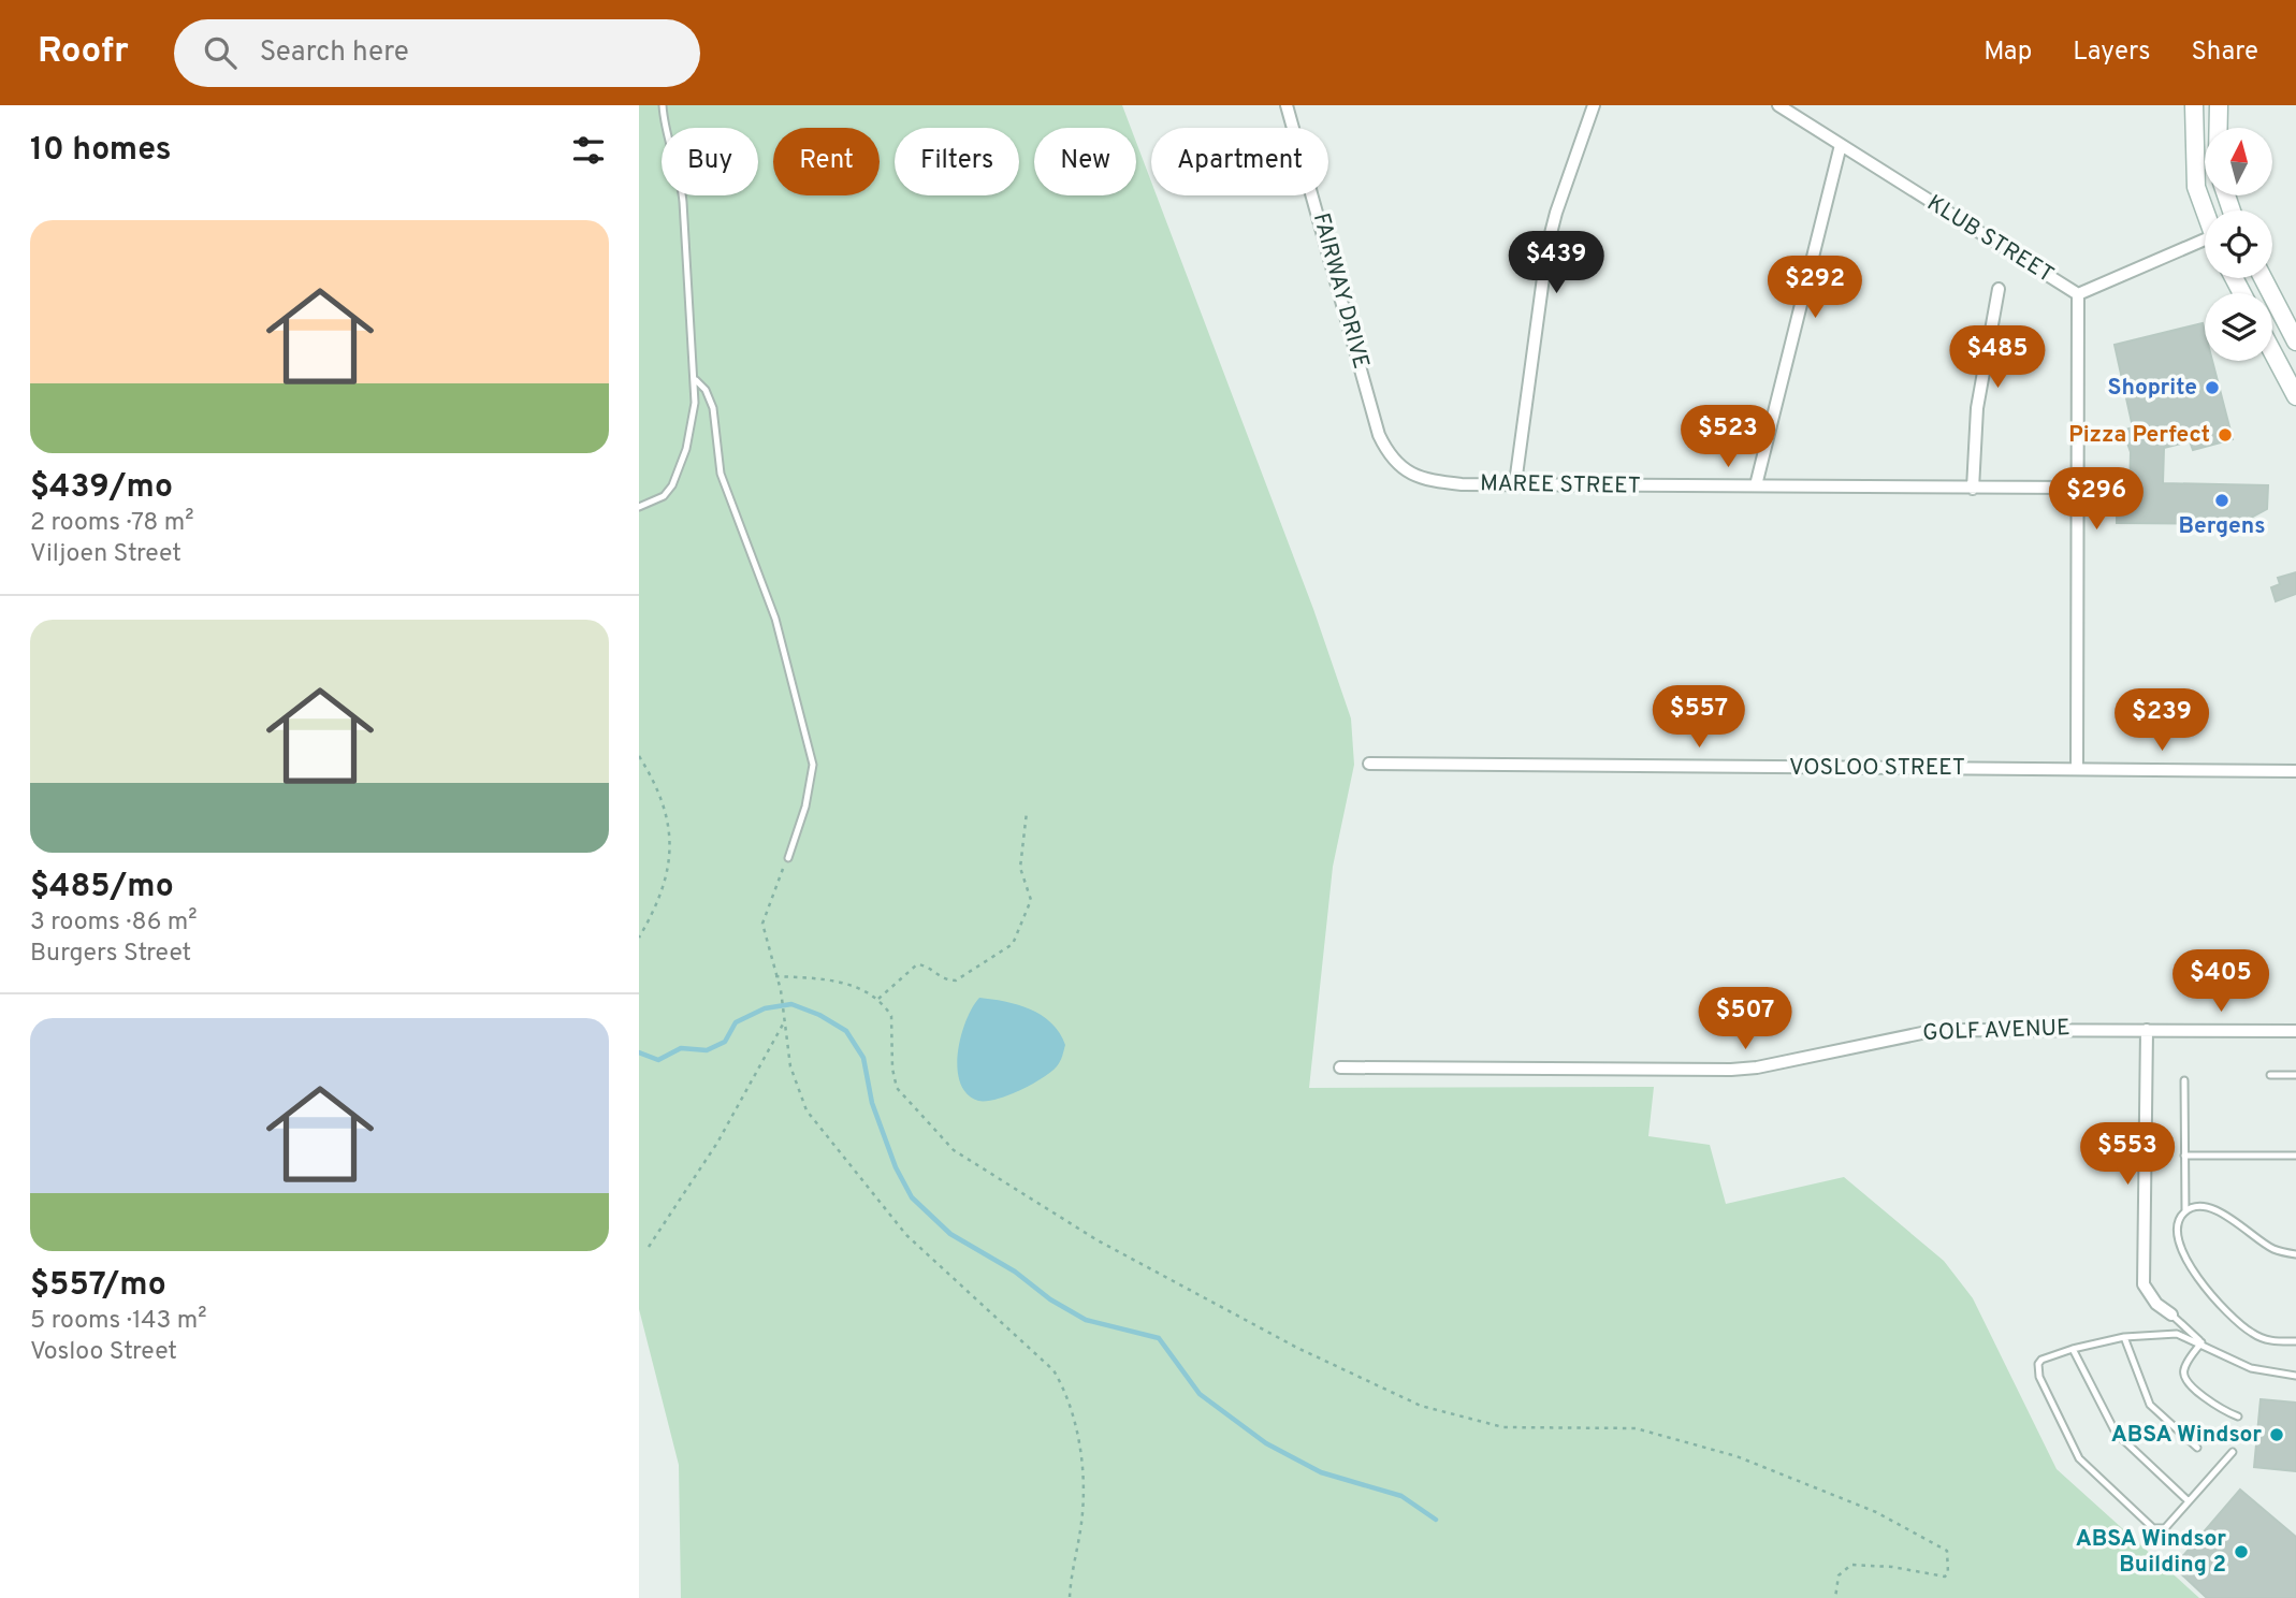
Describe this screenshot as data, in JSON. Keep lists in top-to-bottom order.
{
  "streets": {
    "street": [
      "KLUB STREET",
      "FAIRWAY DRIVE",
      "MAREE STREET",
      "VOSLOO STREET",
      "GOLF AVENUE"
    ]
  },
  "crossings": [
    ["FAIRWAY DRIVE", "MAREE STREET"]
  ],
  "places": [
    "Shoprite",
    "Pizza Perfect",
    "Bergens",
    "ABSA Windsor",
    "ABSA Windsor Building 2"
  ],
  "north": "top",
  "page": {
    "header": "Roofr",
    "search": "Search here",
    "nav": ["Map", "Layers", "Share"],
    "heading": "10 homes",
    "chip": [
      "Buy",
      "Rent",
      "Filters",
      "New",
      "Apartment"
    ],
    "list": [
      {
        "name": "$439/mo",
        "note": "2 rooms · 78 m² · Viljoen Street"
      },
      {
        "name": "$485/mo",
        "note": "3 rooms · 86 m² · Burgers Street"
      },
      {
        "name": "$557/mo",
        "note": "5 rooms · 143 m² · Vosloo Street"
      }
    ],
    "price": [
      "$439",
      "$292",
      "$485",
      "$523",
      "$296",
      "$557",
      "$239",
      "$405",
      "$507",
      "$553"
    ]
  }
}
